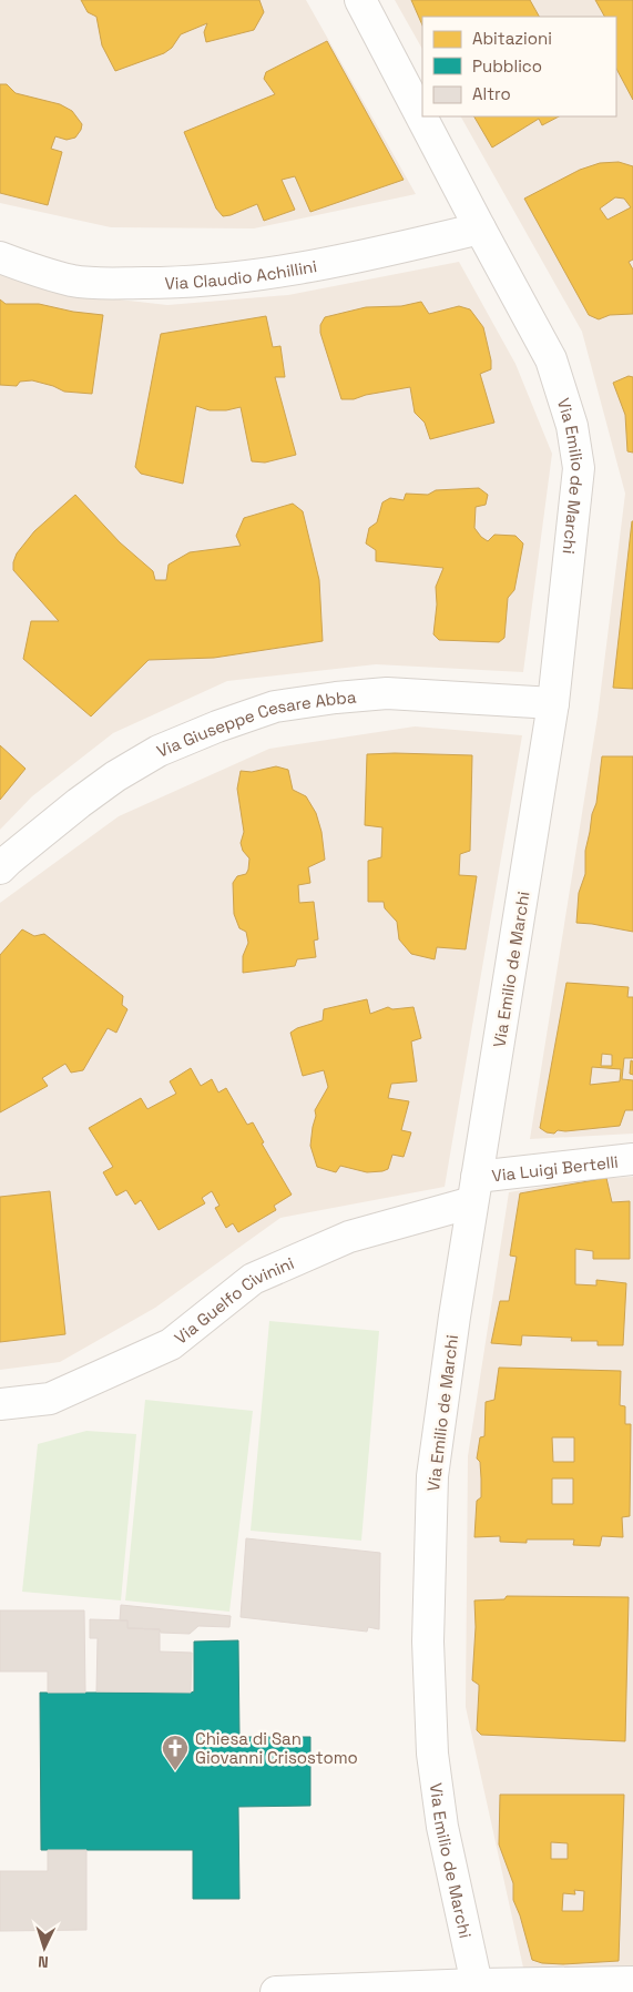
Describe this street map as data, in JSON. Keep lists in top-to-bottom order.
{
  "streets": {
    "street": [
      "Via Claudio Achillini",
      "Via Emilio de Marchi",
      "Via Giuseppe Cesare Abba",
      "Via Luigi Bertelli",
      "Via Guelfo Civinini"
    ]
  },
  "crossings": [
    ["Via Claudio Achillini", "Via Emilio de Marchi"],
    ["Via Emilio de Marchi", "Via Giuseppe Cesare Abba"],
    ["Via Emilio de Marchi", "Via Luigi Bertelli"],
    ["Via Emilio de Marchi", "Via Guelfo Civinini"],
    ["Via Luigi Bertelli", "Via Guelfo Civinini"]
  ],
  "places": {
    "church": ["Chiesa di San Giovanni Crisostomo"]
  },
  "legend": ["Abitazioni", "Pubblico", "Altro"],
  "north": "bottom"
}
